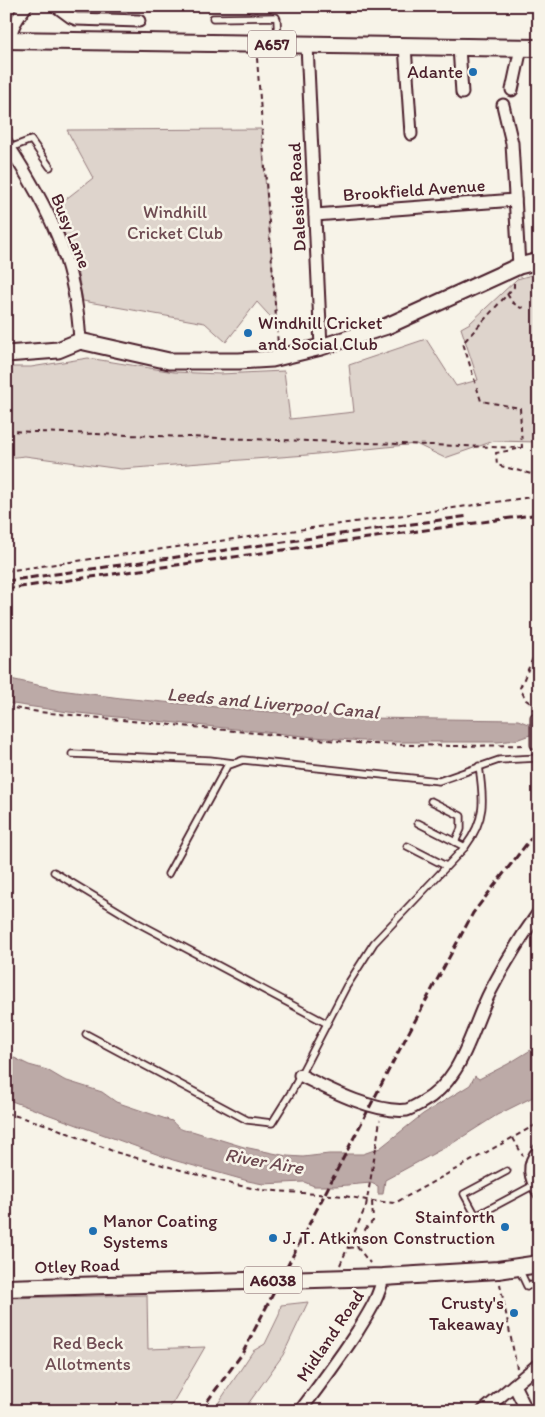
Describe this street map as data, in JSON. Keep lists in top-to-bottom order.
{
  "streets": {
    "main road": ["A657", "Otley Road", "A6038"],
    "street": [
      "Brookfield Avenue",
      "Daleside Road",
      "Busy Lane",
      "Midland Road"
    ]
  },
  "crossings": [
    ["A657", "Daleside Road"],
    ["Brookfield Avenue", "Daleside Road"],
    ["Otley Road", "Midland Road"]
  ],
  "water": ["Leeds and Liverpool Canal", "River Aire"],
  "parks": ["Windhill Cricket Club", "Red Beck Allotments"],
  "places": [
    "Adante",
    "Windhill Cricket and Social Club",
    "Stainforth Construction",
    "Manor Coating Systems",
    "J. T. Atkinson",
    "Crusty's Takeaway"
  ]
}
